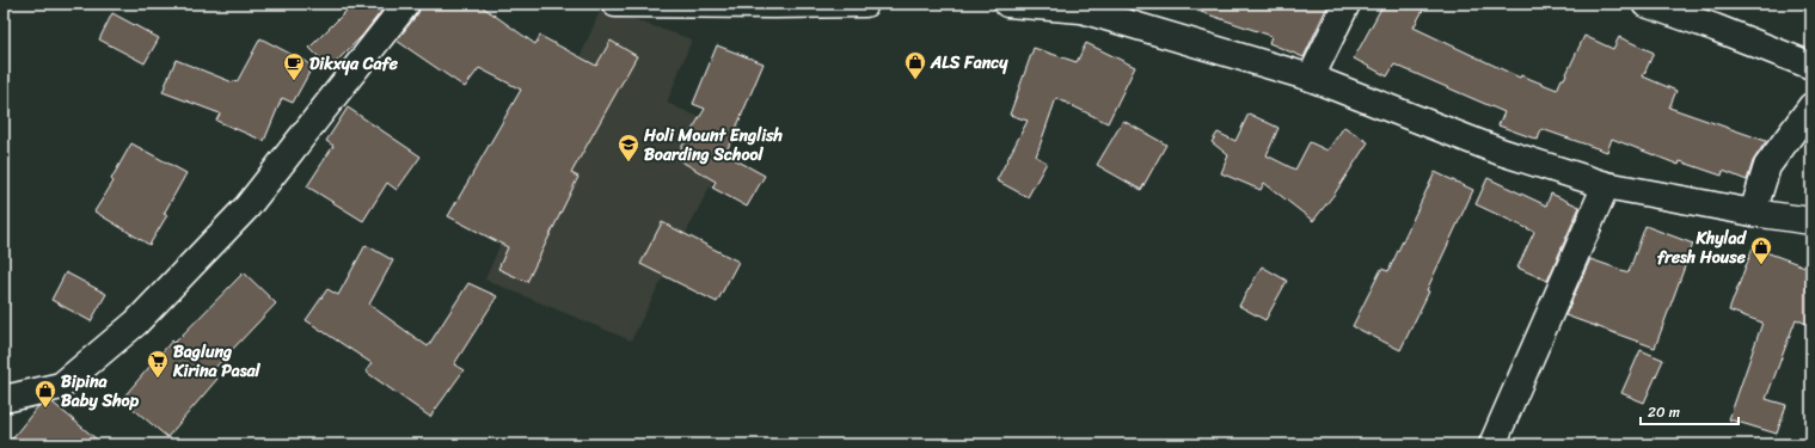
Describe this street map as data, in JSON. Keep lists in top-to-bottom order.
{
  "places": {
    "shop": ["ALS Fancy", "Khylad fresh House", "Bipina Baby Shop"],
    "cafe": ["Dikxya Cafe"],
    "school or university": ["Holi Mount English Boarding School"],
    "supermarket": ["Baglung Kirina Pasal"]
  },
  "scale_bar": "20 m"
}
